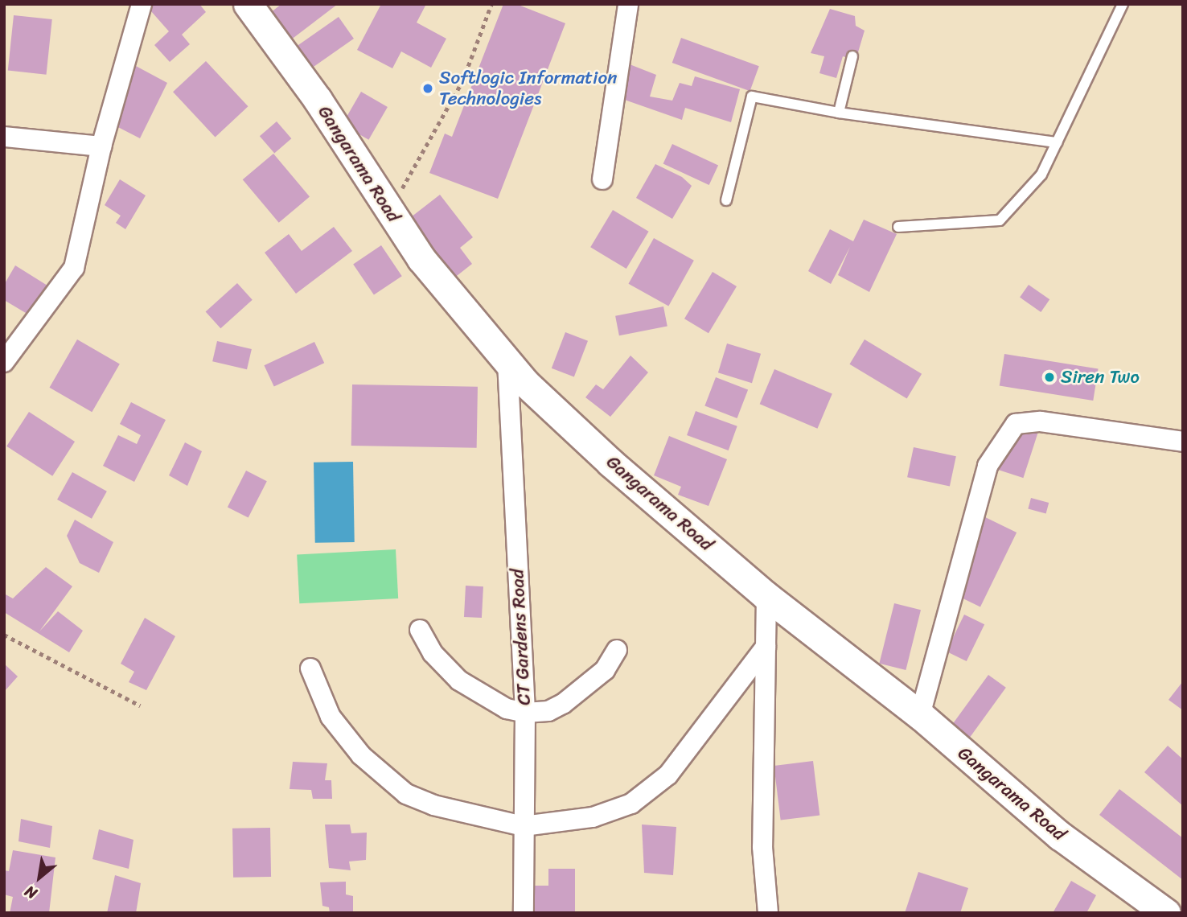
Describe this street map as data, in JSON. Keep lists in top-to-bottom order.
{
  "streets": {
    "street": ["Gangarama Road", "CT Gardens Road"]
  },
  "crossings": [
    ["Gangarama Road", "CT Gardens Road"]
  ],
  "places": ["Softlogic Information Technologies", "Siren Two"],
  "north": "bottom left"
}
